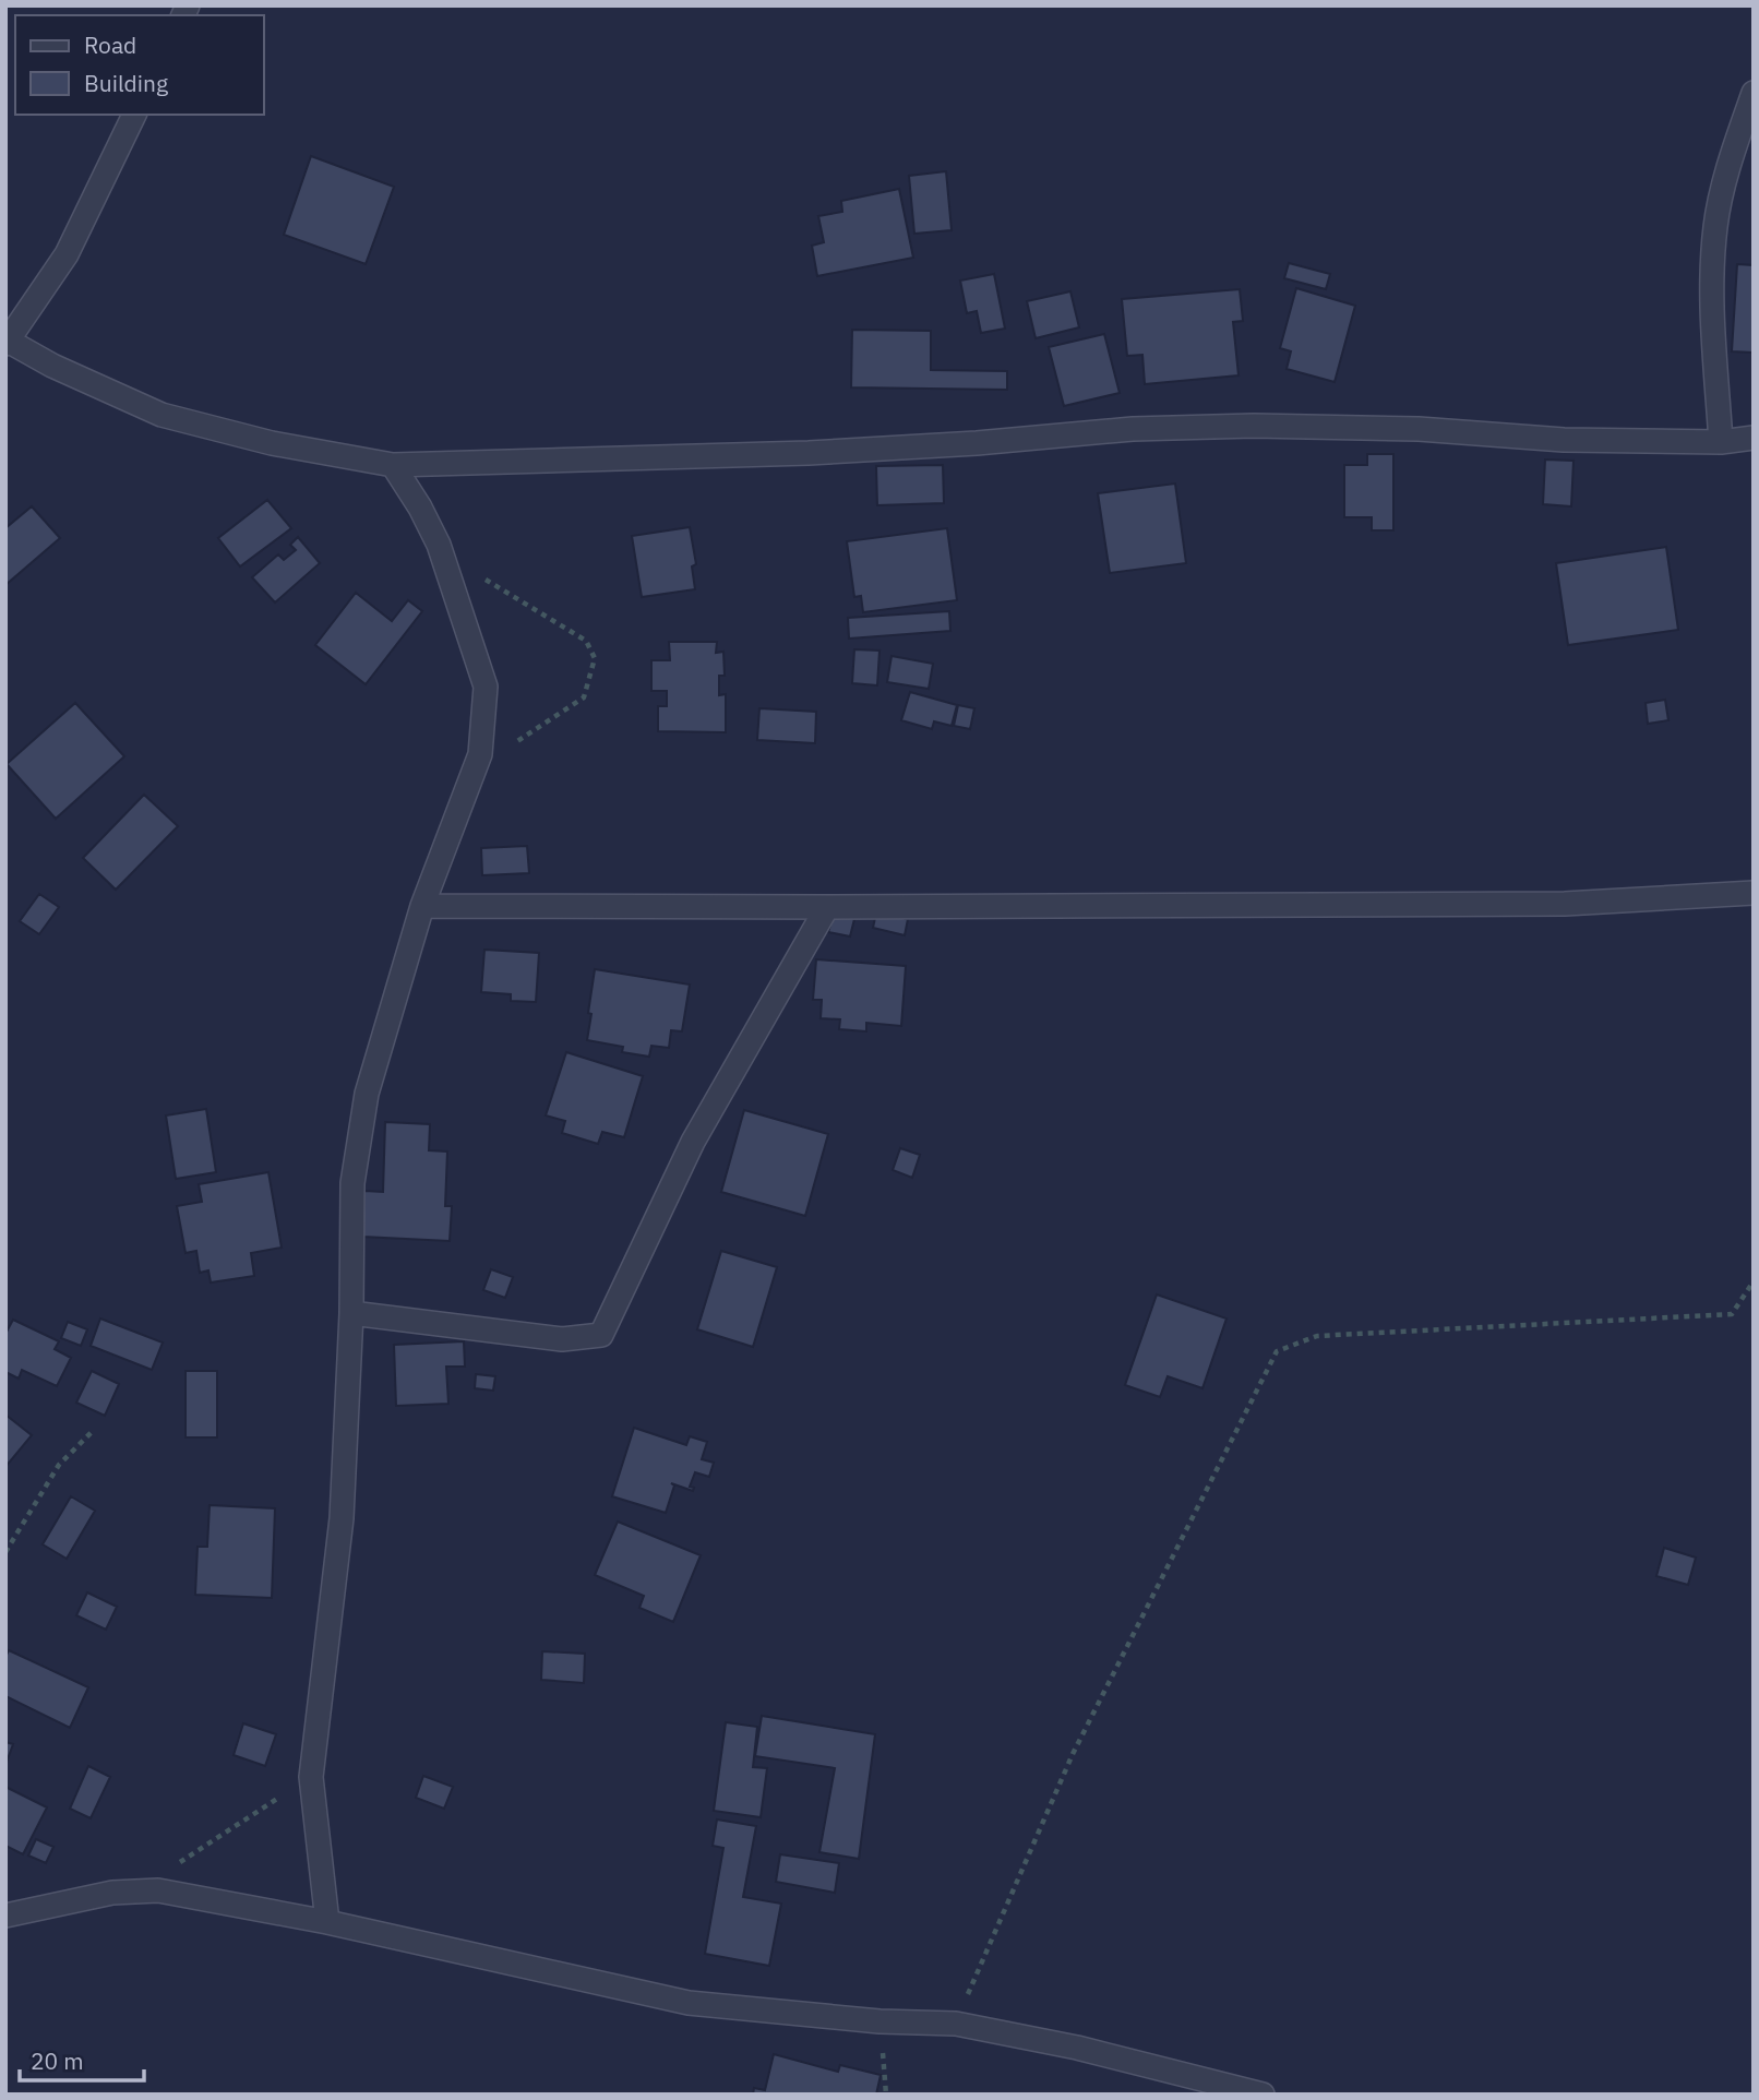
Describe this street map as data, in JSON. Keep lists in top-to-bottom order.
{
  "legend": ["Road", "Building"],
  "scale_bar": "20 m"
}
